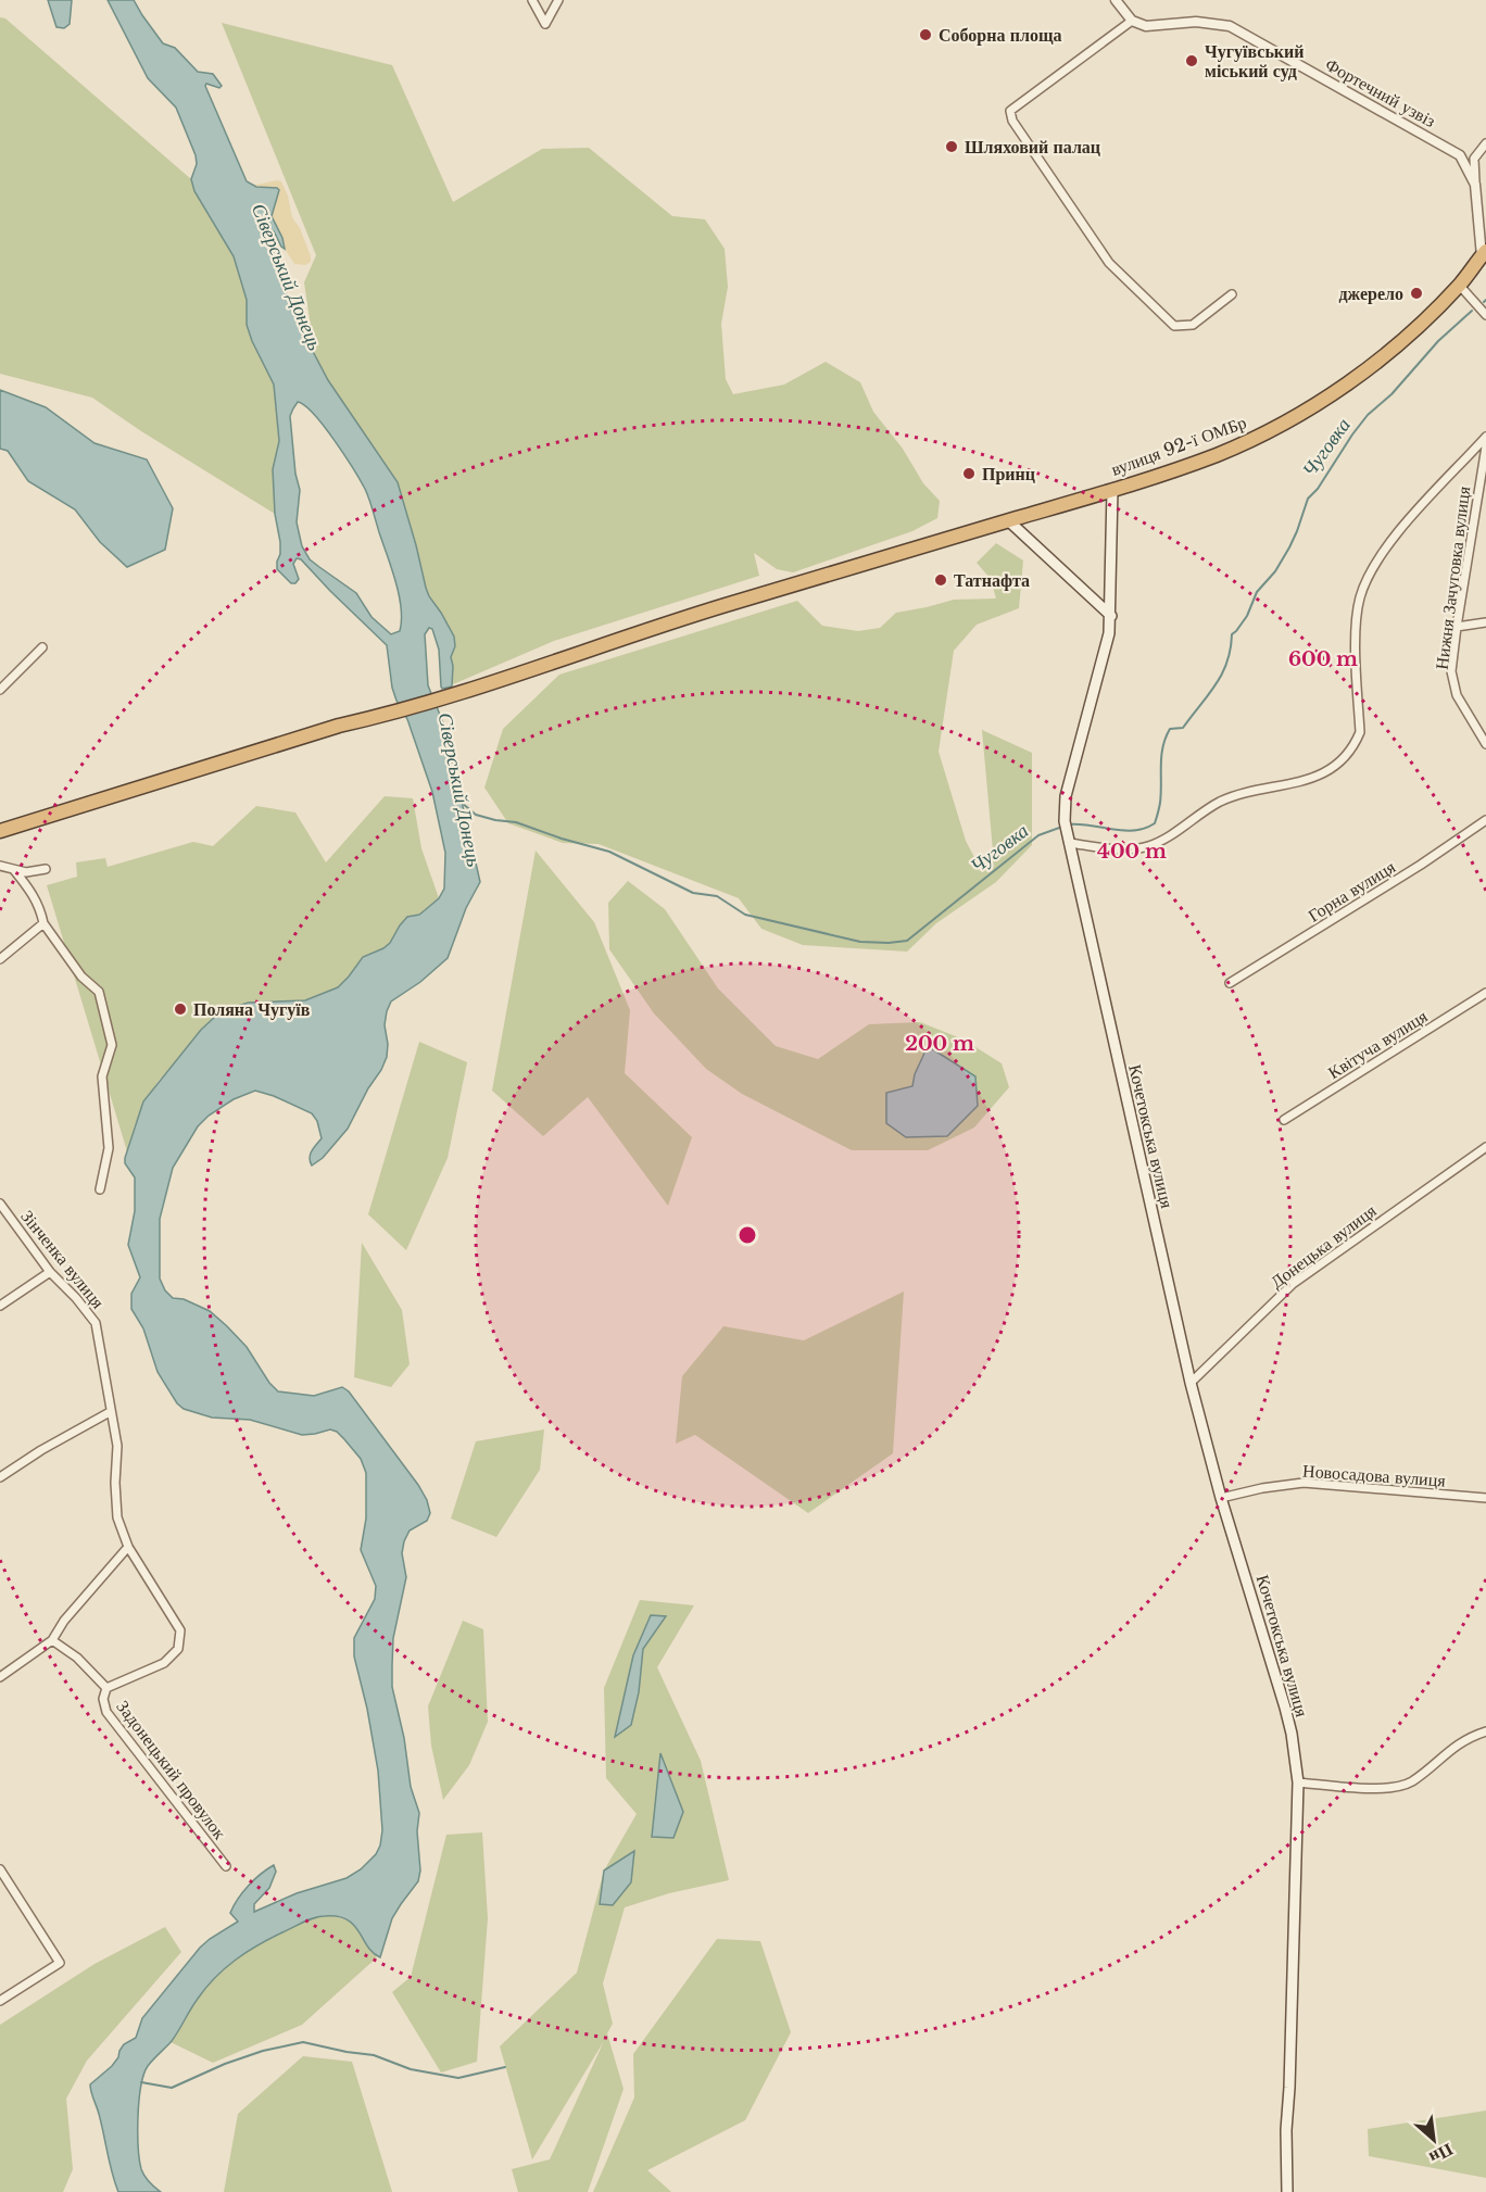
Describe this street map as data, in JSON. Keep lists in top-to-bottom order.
{
  "streets": {
    "highway": ["вулиця 92-ї ОМБр"],
    "main road": ["Кочетокська вулиця"],
    "street": [
      "Фортечний узвіз",
      "Нижня Зачуговка вулиця",
      "Горна вулиця",
      "Квітуча вулиця",
      "Донецька вулиця",
      "Зінченка вулиця",
      "Новосадова вулиця",
      "Задонецький провулок"
    ]
  },
  "crossings": [
    ["Фортечний узвіз", "вулиця 92-ї ОМБр"],
    ["вулиця 92-ї ОМБр", "Кочетокська вулиця"],
    ["Нижня Зачуговка вулиця", "Кочетокська вулиця"],
    ["Кочетокська вулиця", "Донецька вулиця"],
    ["Кочетокська вулиця", "Новосадова вулиця"],
    ["Зінченка вулиця", "Задонецький провулок"]
  ],
  "water": ["Сіверський Донець", "Чуговка"],
  "places": [
    "Соборна площа",
    "Чугуївський міський суд",
    "Шляховий палац",
    "джерело",
    "Принц",
    "Татнафта",
    "Поляна Чугуїв"
  ],
  "north": "bottom right",
  "rings": ["600 m", "400 m", "200 m"]
}
